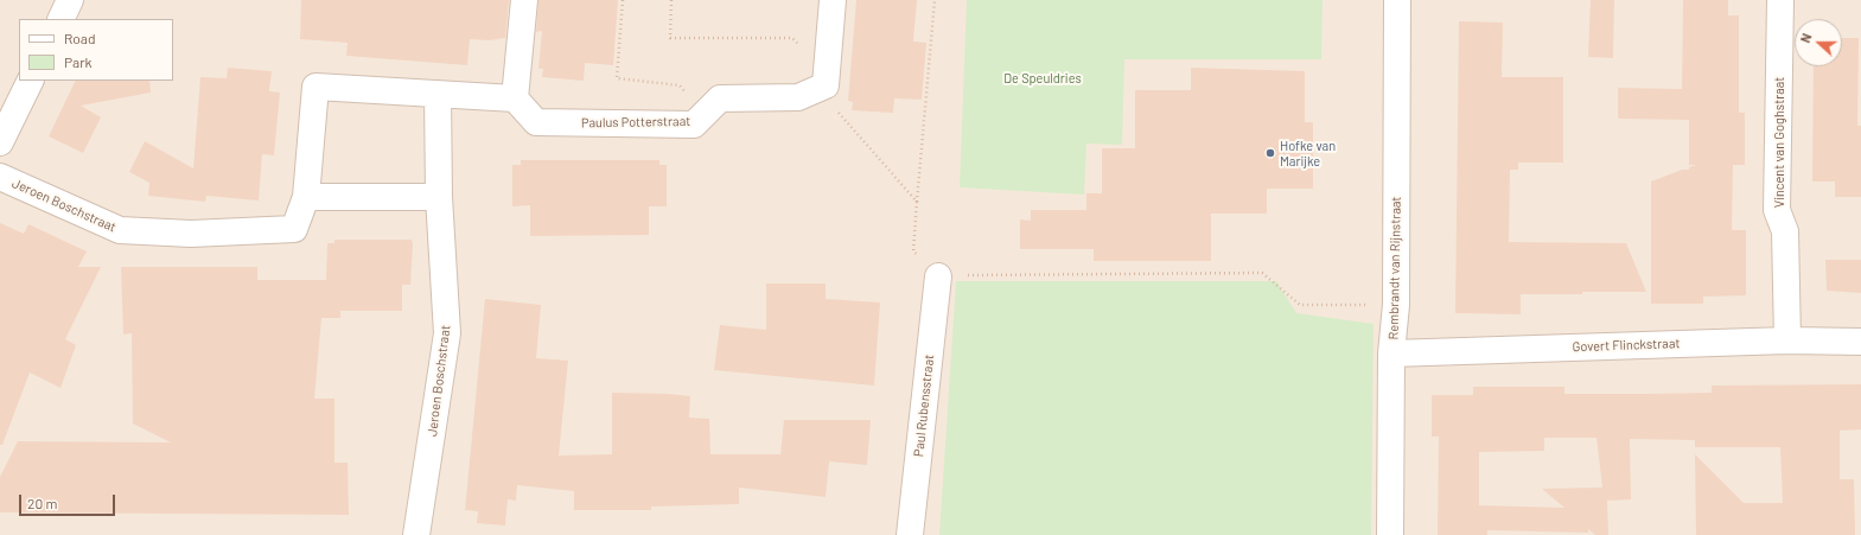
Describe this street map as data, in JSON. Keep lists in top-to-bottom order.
{
  "streets": {
    "street": [
      "Paulus Potterstraat",
      "Vincent van Goghstraat",
      "Jeroen Boschstraat",
      "Rembrandt van Rijnstraat",
      "Govert Flinckstraat",
      "Paul Rubensstraat"
    ]
  },
  "crossings": [
    ["Paulus Potterstraat", "Jeroen Boschstraat"],
    ["Vincent van Goghstraat", "Govert Flinckstraat"],
    ["Rembrandt van Rijnstraat", "Govert Flinckstraat"]
  ],
  "parks": ["De Speuldries"],
  "places": ["Hofke van Marijke"],
  "legend": ["Road", "Park"],
  "scale_bar": "20 m",
  "north": "left"
}
